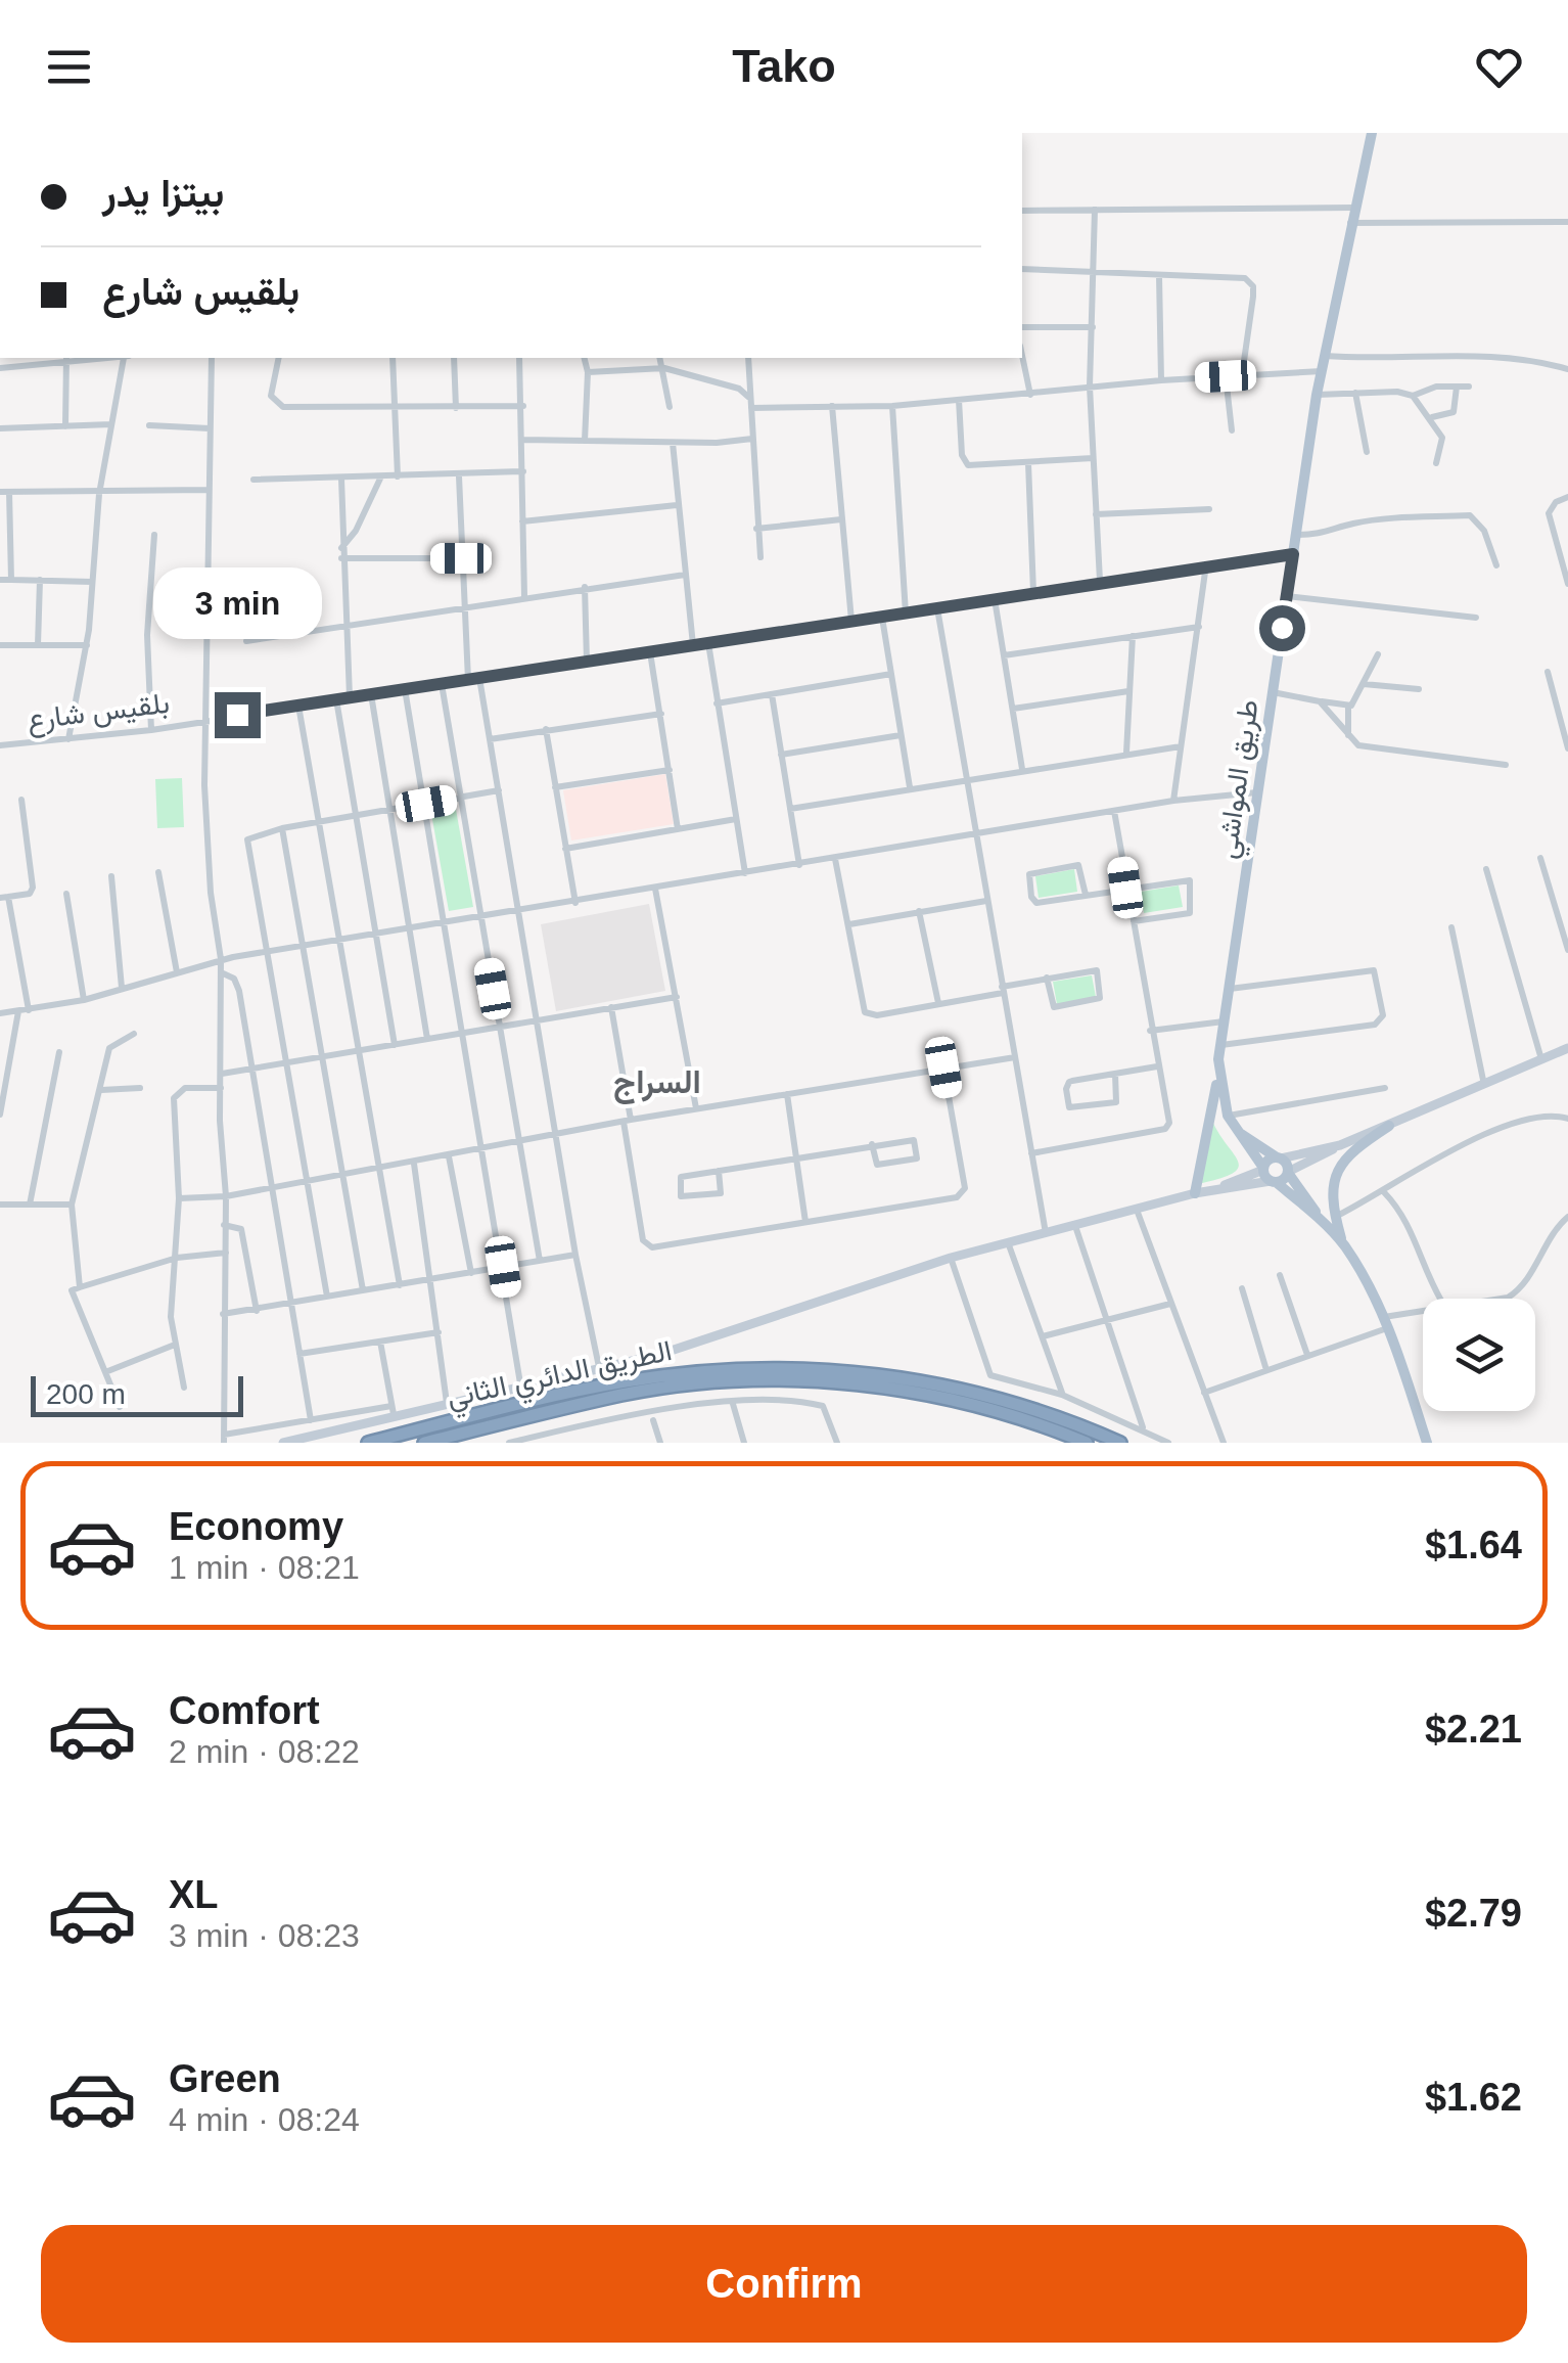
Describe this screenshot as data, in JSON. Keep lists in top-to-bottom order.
{
  "streets": {
    "highway": ["الطريق الدائري الثاني"],
    "main road": ["طريق المواشي"],
    "street": ["بلقيس شارع"]
  },
  "crossings": [
    ["بلقيس شارع", "طريق المواشي"]
  ],
  "districts": ["السراج"],
  "scale_bar": "200 m",
  "page": {
    "header": "Tako",
    "banner": ["بيتزا يدر", "بلقيس شارع"],
    "bubble": "3 min",
    "scale": "200 m",
    "list": [
      {
        "name": "Economy",
        "note": "1 min · 08:21",
        "value": "$1.64"
      },
      {
        "name": "Comfort",
        "note": "2 min · 08:22",
        "value": "$2.21"
      },
      {
        "name": "XL",
        "note": "3 min · 08:23",
        "value": "$2.79"
      },
      {
        "name": "Green",
        "note": "4 min · 08:24",
        "value": "$1.62"
      }
    ],
    "buttons": "Confirm"
  }
}
